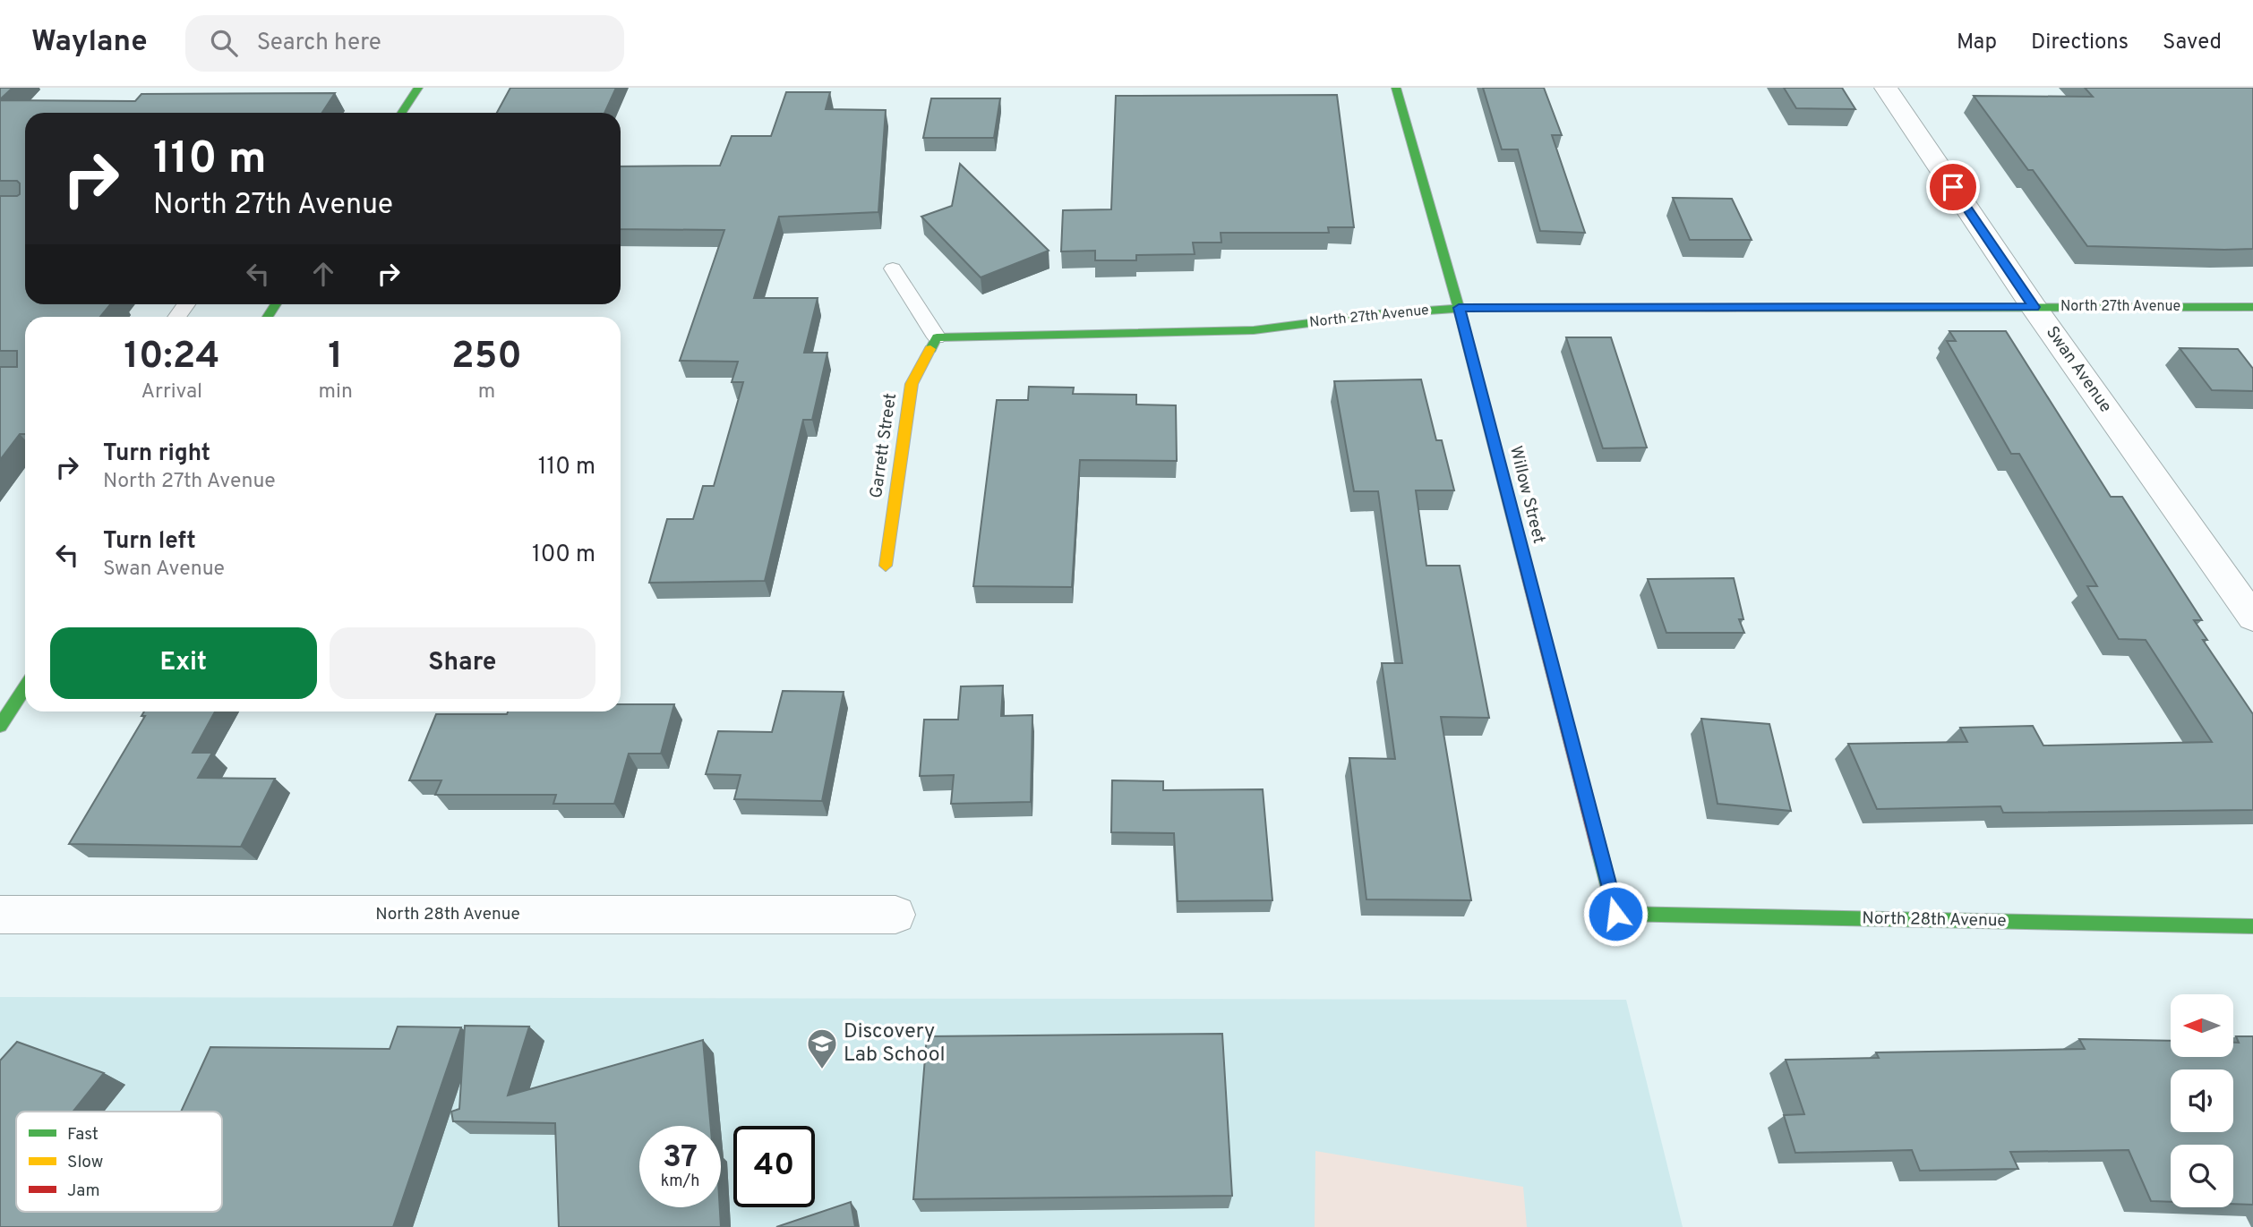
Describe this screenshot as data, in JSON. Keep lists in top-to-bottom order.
{
  "streets": {
    "street": [
      "North 27th Avenue",
      "Swan Avenue",
      "Garrett Street",
      "Willow Street",
      "North 28th Avenue"
    ]
  },
  "crossings": [
    ["North 27th Avenue", "Swan Avenue"],
    ["North 27th Avenue", "Garrett Street"],
    ["North 27th Avenue", "Willow Street"],
    ["Willow Street", "North 28th Avenue"]
  ],
  "places": {
    "school or university": ["Discovery Lab School"]
  },
  "legend": ["Fast", "Slow", "Jam"],
  "north": "left",
  "page": {
    "header": "Waylane",
    "search": "Search here",
    "nav": ["Map", "Directions", "Saved"],
    "turn": ["110 m", "North 27th Avenue"],
    "eta": [
      "10:24",
      "Arrival",
      "1",
      "min",
      "250",
      "m"
    ],
    "list": [
      {
        "name": "Turn right",
        "note": "North 27th Avenue",
        "value": "110 m"
      },
      {
        "name": "Turn left",
        "note": "Swan Avenue",
        "value": "100 m"
      }
    ],
    "buttons": ["Exit", "Share"],
    "speed": "37 km/h",
    "limit": "40"
  }
}
